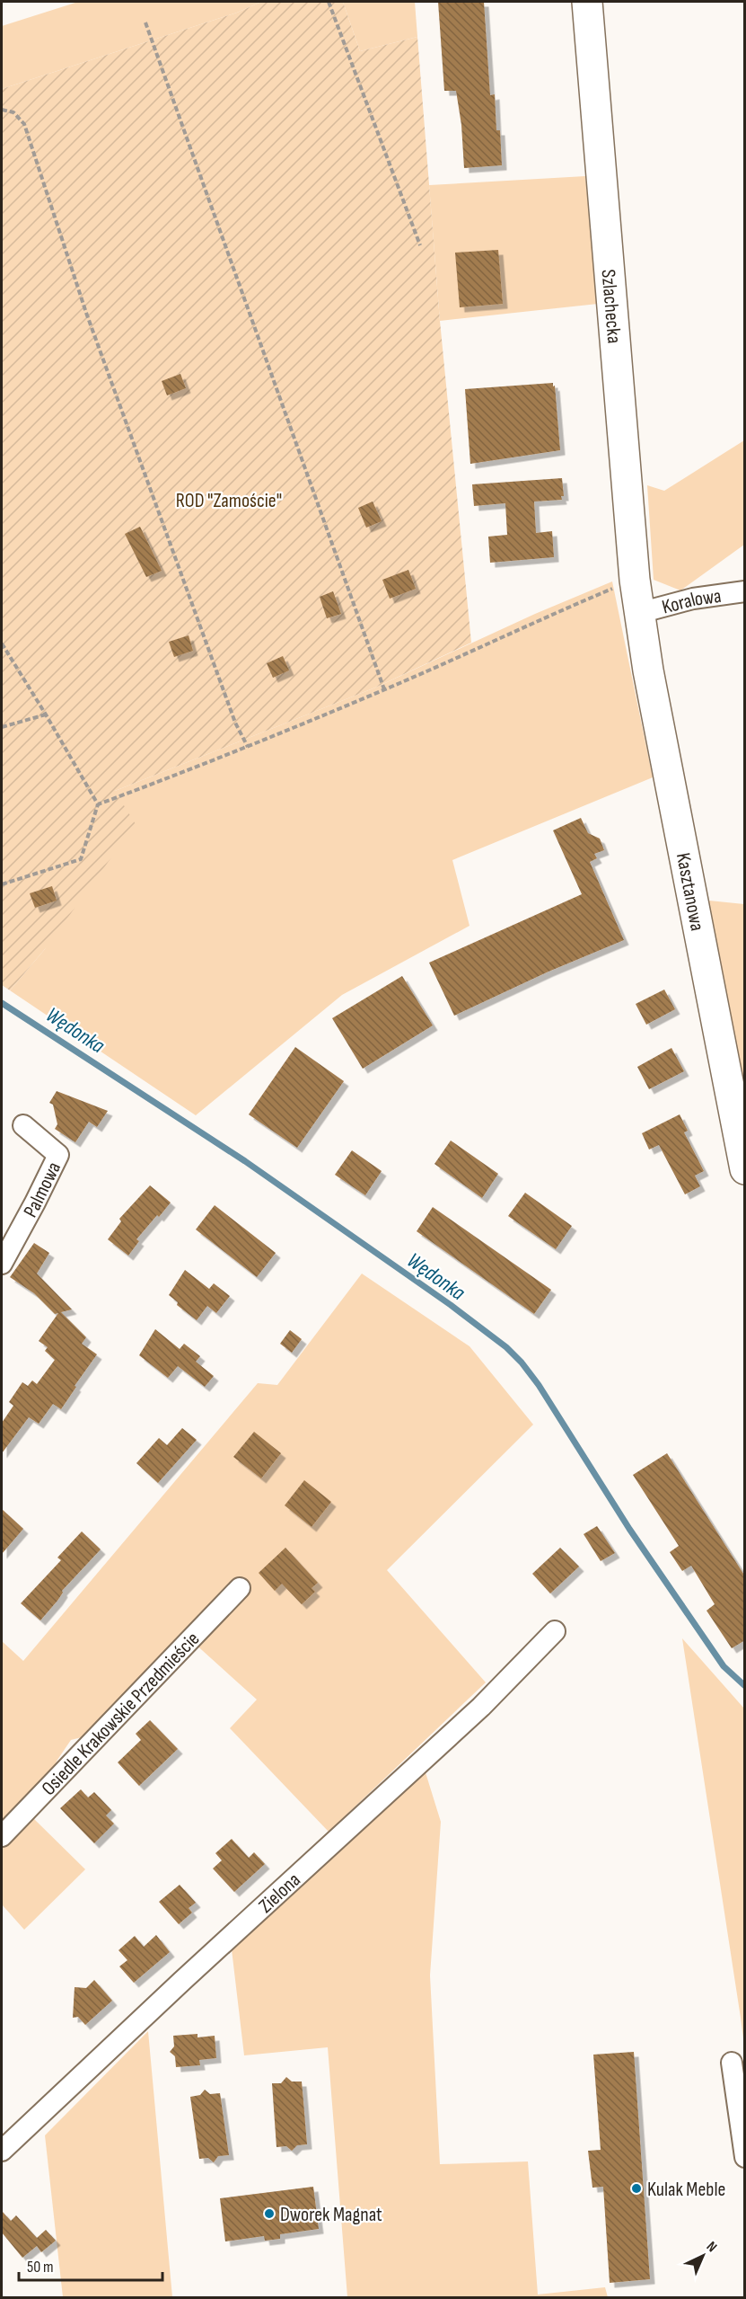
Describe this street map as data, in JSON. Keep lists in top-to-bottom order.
{
  "streets": {
    "street": [
      "Szlachecka",
      "Koralowa",
      "Kasztanowa",
      "Palmowa",
      "Osiedle Krakowskie Przedmieście",
      "Zielona"
    ]
  },
  "crossings": [
    ["Szlachecka", "Koralowa"],
    ["Szlachecka", "Kasztanowa"],
    ["Koralowa", "Kasztanowa"]
  ],
  "water": ["Wędonka"],
  "parks": ["ROD \"Zamoście\""],
  "places": ["Kulak Meble", "Dworek Magnat"],
  "scale_bar": "50 m",
  "north": "top right"
}
